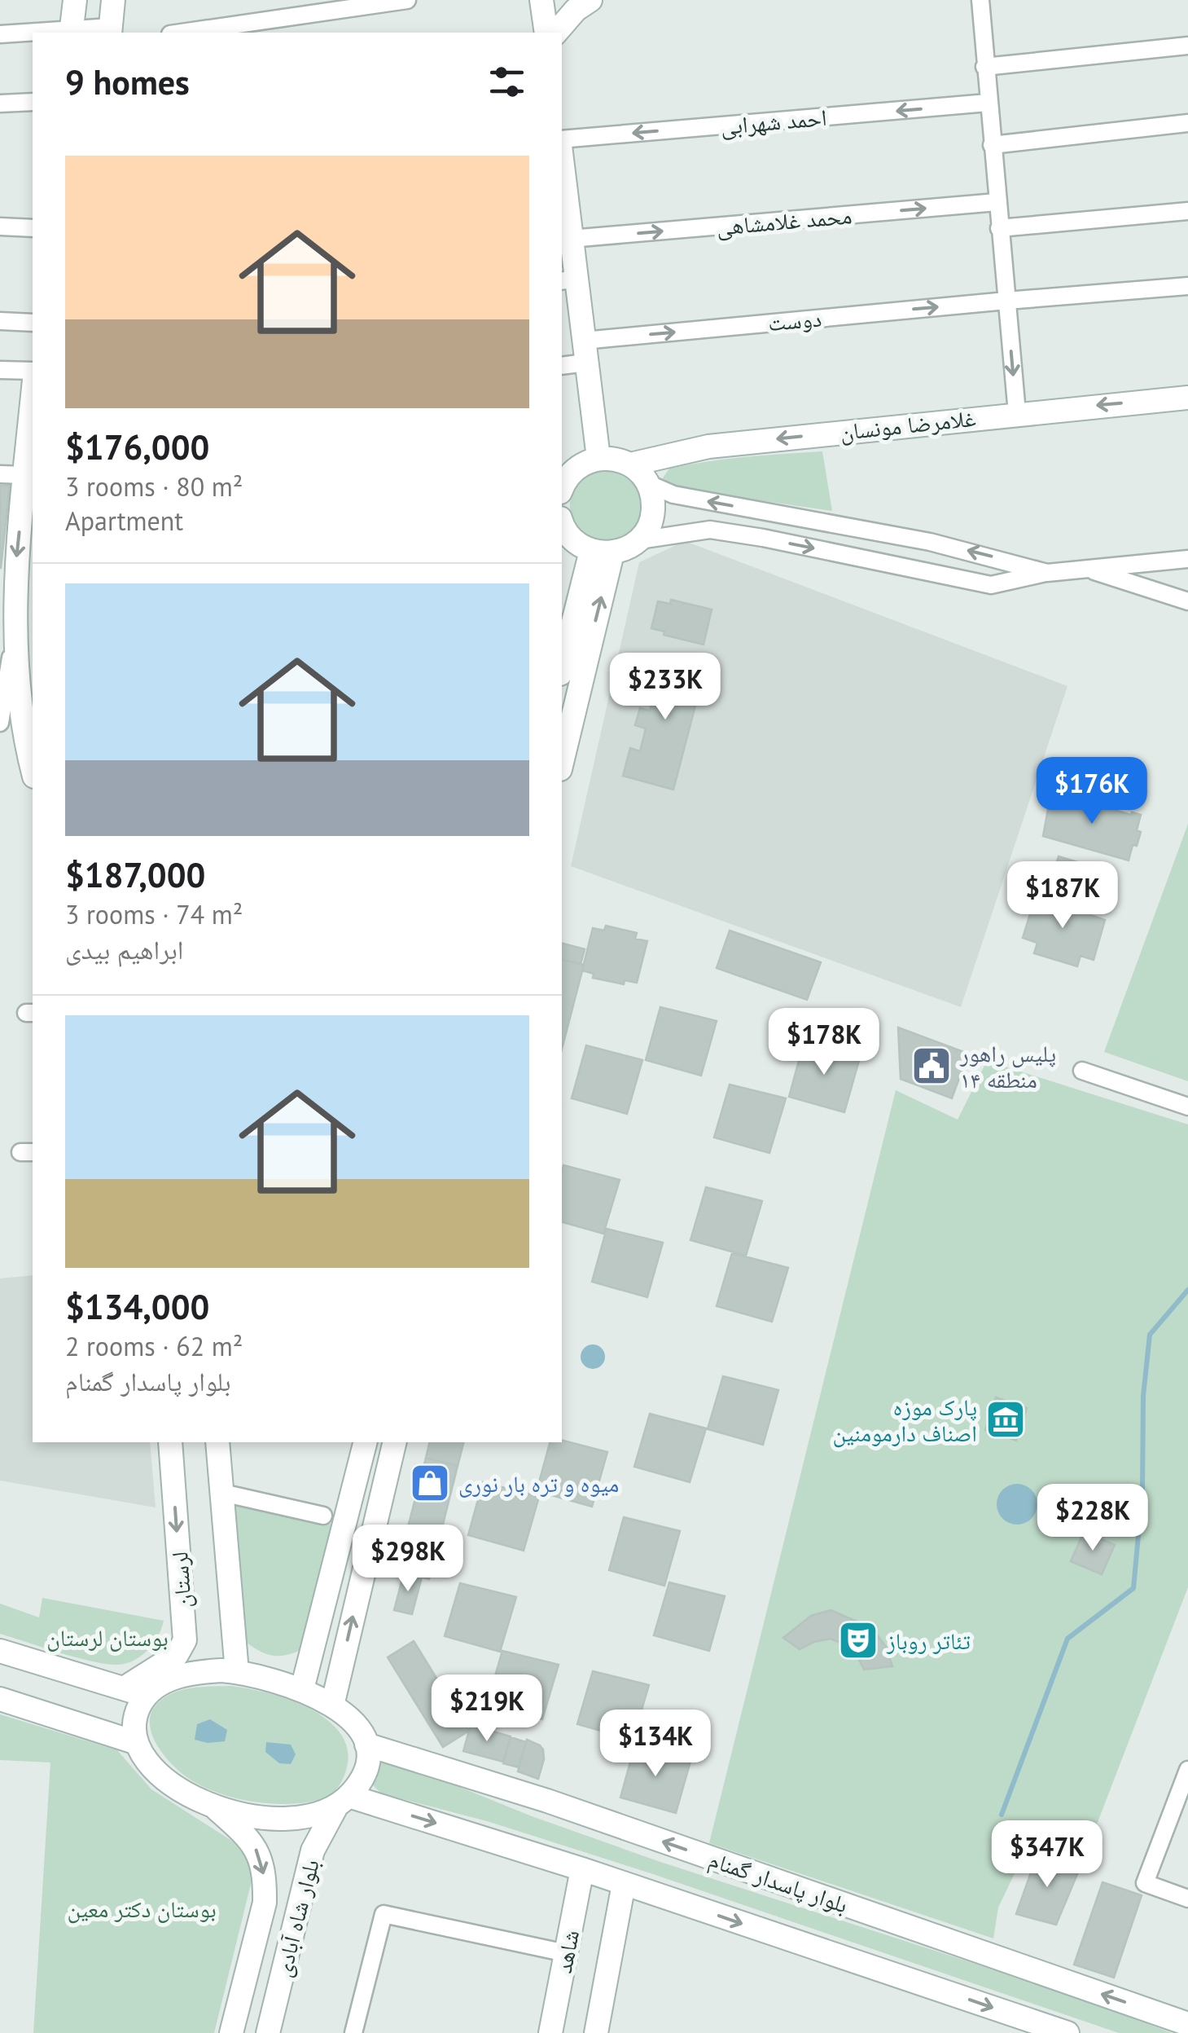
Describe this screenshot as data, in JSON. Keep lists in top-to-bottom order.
{
  "streets": {
    "main road": [
      "غلامرضا مونسان",
      "لرستان",
      "بلوار پاسدار گمنام",
      "بلوار شاه آبادی",
      "شاهد"
    ],
    "street": ["احمد شهرابی", "محمد غلامشاهی", "دوست"]
  },
  "crossings": [
    ["لرستان", "بلوار پاسدار گمنام"],
    ["لرستان", "بلوار شاه آبادی"],
    ["بلوار پاسدار گمنام", "بلوار شاه آبادی"]
  ],
  "one_way": [
    "احمد شهرابی",
    "محمد غلامشاهی",
    "دوست",
    "غلامرضا مونسان"
  ],
  "parks": ["بوستان لرستان", "بوستان دکتر معین"],
  "places": {
    "public building": ["پلیس راهور منطقه ۱۴"],
    "museum": ["پارک موزه اصناف دارمومنین"],
    "shop": ["میوه و تره بار نوری"],
    "theatre": ["تئاتر روباز"]
  },
  "page": {
    "heading": "9 homes",
    "list": [
      {
        "name": "$176,000",
        "note": "3 rooms · 80 m² · Apartment"
      },
      {
        "name": "$187,000",
        "note": "3 rooms · 74 m² · ابراهیم بیدی"
      },
      {
        "name": "$134,000",
        "note": "2 rooms · 62 m² · بلوار پاسدار گمنام"
      }
    ],
    "price": [
      "$233K",
      "$176K",
      "$187K",
      "$178K",
      "$228K",
      "$298K",
      "$219K",
      "$134K",
      "$347K"
    ]
  }
}
